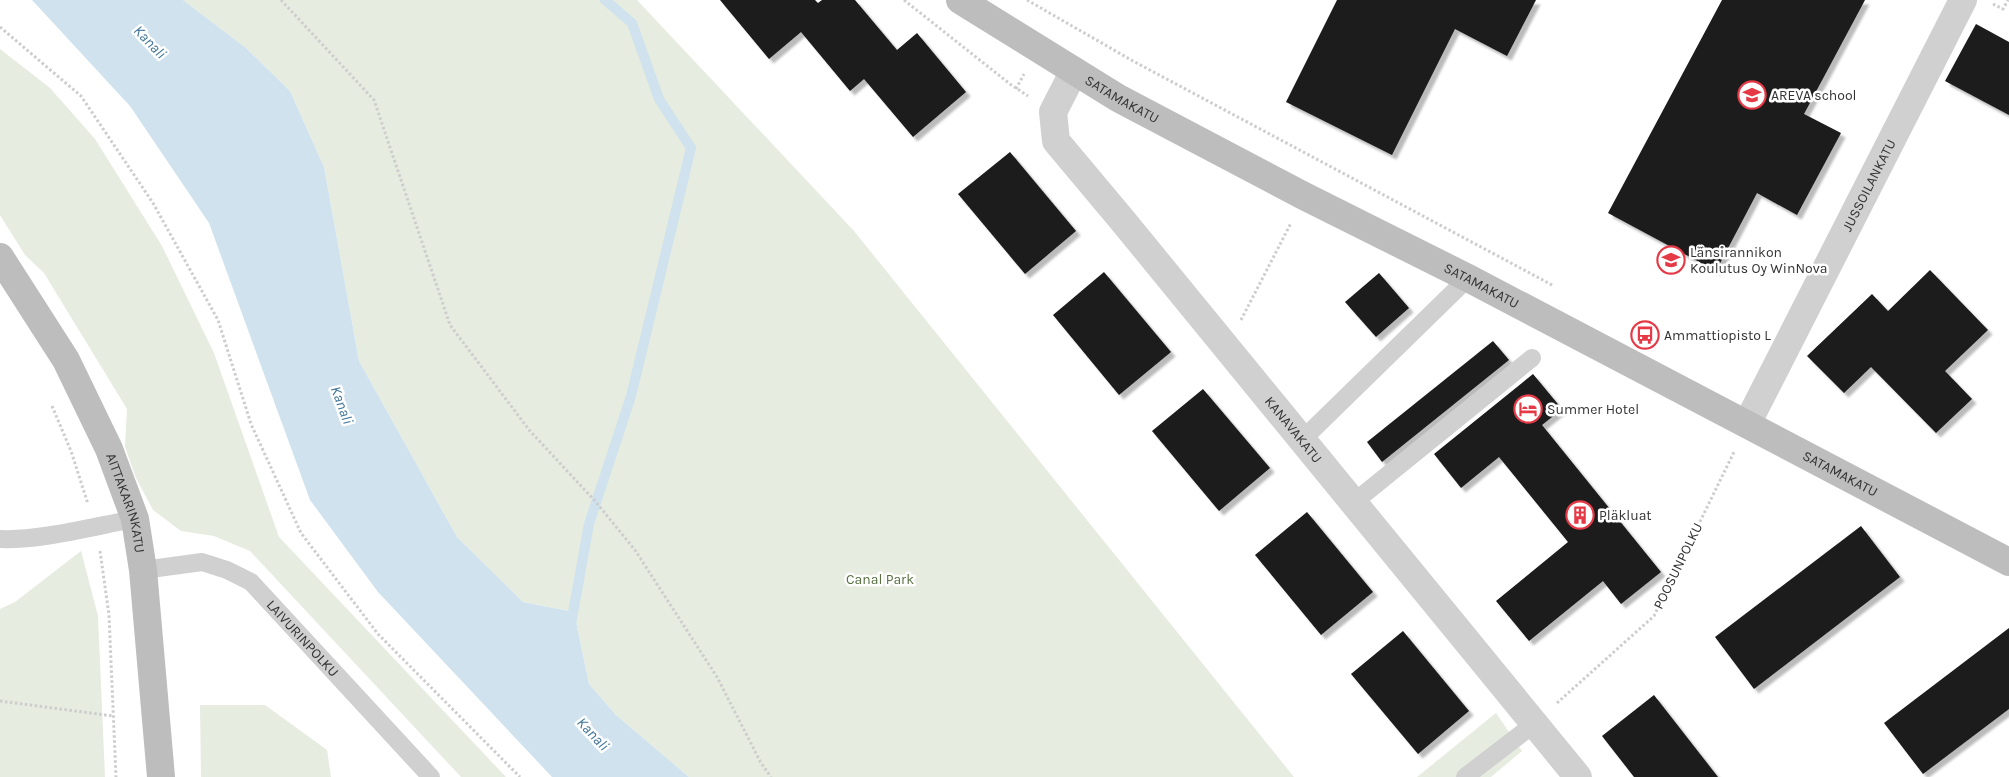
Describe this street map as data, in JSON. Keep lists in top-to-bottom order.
{
  "streets": {
    "street": [
      "SATAMAKATU",
      "JUSSOILANKATU",
      "KANAVAKATU",
      "AITTAKARINKATU"
    ],
    "lane": ["LAIVURINPOLKU"],
    "path": ["POOSUNPOLKU"]
  },
  "crossings": [
    ["SATAMAKATU", "JUSSOILANKATU"],
    ["SATAMAKATU", "POOSUNPOLKU"],
    ["JUSSOILANKATU", "POOSUNPOLKU"],
    ["KANAVAKATU", "POOSUNPOLKU"],
    ["AITTAKARINKATU", "LAIVURINPOLKU"]
  ],
  "water": ["Kanali"],
  "parks": ["Canal Park"],
  "places": {
    "school or university": ["AREVA school", "Länsirannikon Koulutus Oy WinNova"],
    "bus stop": ["Ammattiopisto L"],
    "hotel": ["Summer Hotel"],
    "building": ["Pläkluat"]
  }
}
